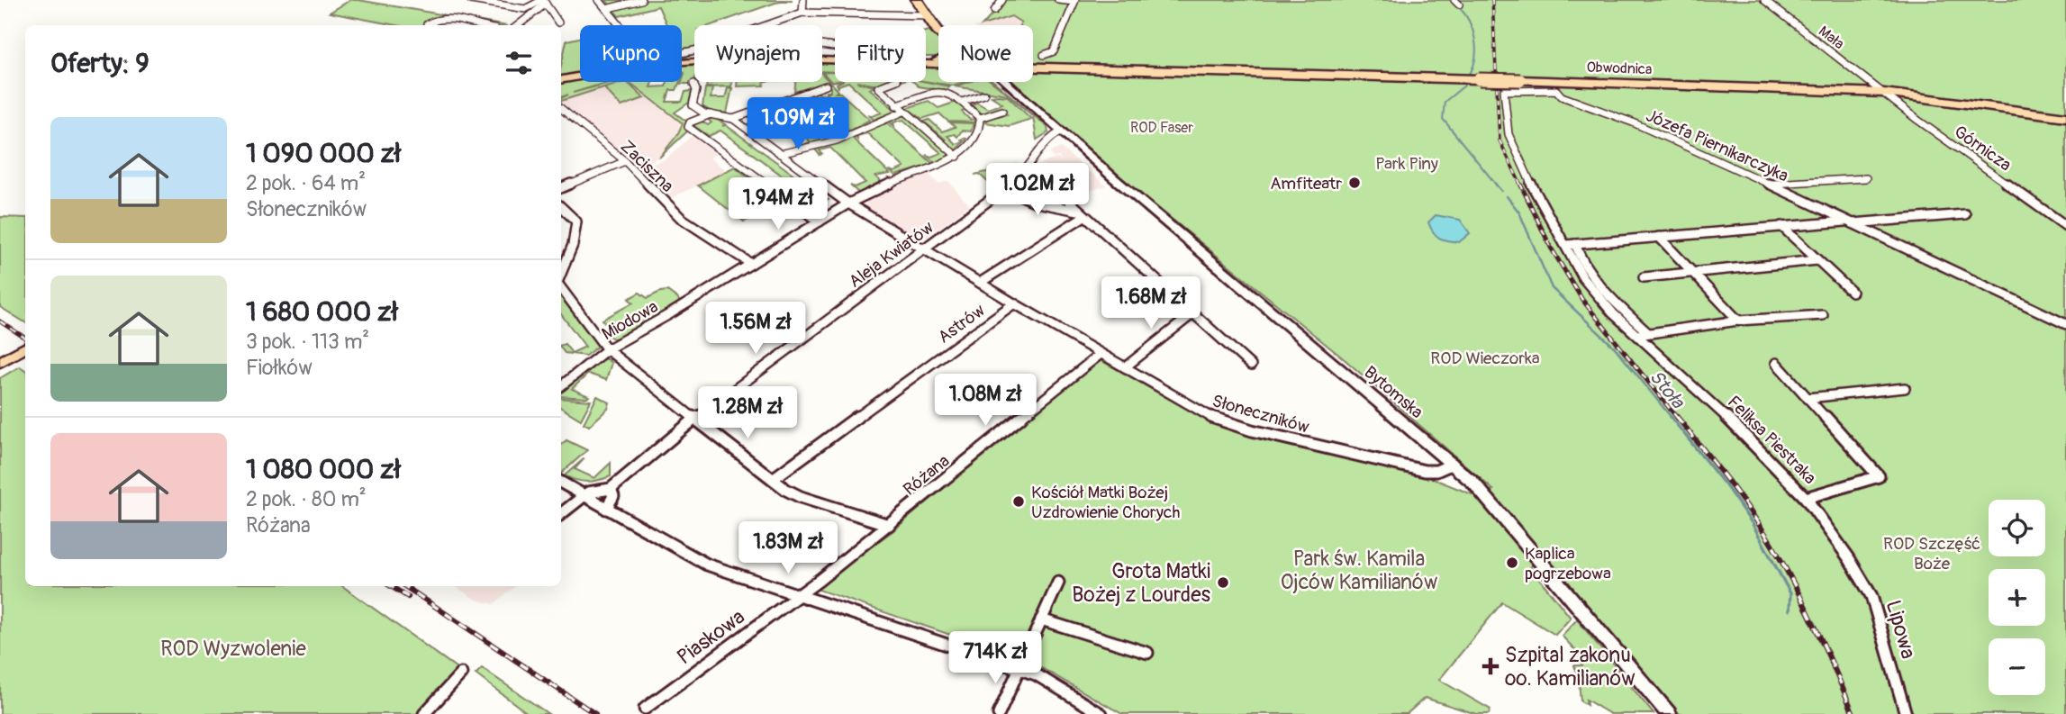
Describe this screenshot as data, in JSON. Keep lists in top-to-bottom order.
{
  "streets": {
    "highway": ["Obwodnica"],
    "street": [
      "Mała",
      "Józefa Piernikarczyka",
      "Górnicza",
      "Zaciszna",
      "Aleja Kwiatów",
      "Miodowa",
      "Astrów",
      "Bytomska",
      "Słoneczników",
      "Feliksa Piestraka",
      "Różana",
      "Lipowa",
      "Piaskowa"
    ]
  },
  "crossings": [
    ["Mała", "Obwodnica"],
    ["Mała", "Górnicza"],
    ["Obwodnica", "Górnicza"],
    ["Józefa Piernikarczyka", "Feliksa Piestraka"],
    ["Zaciszna", "Miodowa"],
    ["Aleja Kwiatów", "Bytomska"],
    ["Aleja Kwiatów", "Słoneczników"],
    ["Miodowa", "Słoneczników"],
    ["Astrów", "Słoneczników"],
    ["Bytomska", "Słoneczników"],
    ["Słoneczników", "Różana"],
    ["Feliksa Piestraka", "Lipowa"],
    ["Różana", "Piaskowa"]
  ],
  "water": ["Stoła"],
  "parks": [
    "ROD Faser",
    "Park Piny",
    "ROD Wieczorka",
    "ROD Szczęść Boże",
    "Park św. Kamila Ojców Kamilianów",
    "ROD Wyzwolenie"
  ],
  "places": {
    "other": [
      "Amfiteatr",
      "Kościół Matki Bożej Uzdrowienie Chorych",
      "Kaplica pogrzebowa",
      "Grota Matki Bożej z Lourdes"
    ],
    "health": ["Szpital zakonu oo. Kamilianów"]
  },
  "page": {
    "chip": [
      "Kupno",
      "Wynajem",
      "Filtry",
      "Nowe"
    ],
    "heading": "Oferty: 9",
    "price": [
      "1.09M zł",
      "1.02M zł",
      "1.94M zł",
      "1.68M zł",
      "1.56M zł",
      "1.08M zł",
      "1.28M zł",
      "1.83M zł",
      "714K zł"
    ],
    "list": [
      {
        "name": "1 090 000 zł",
        "note": "2 pok. · 64 m² · Słoneczników"
      },
      {
        "name": "1 680 000 zł",
        "note": "3 pok. · 113 m² · Fiołków"
      },
      {
        "name": "1 080 000 zł",
        "note": "2 pok. · 80 m² · Różana"
      }
    ],
    "map_buttons": ["+", "−"]
  }
}
